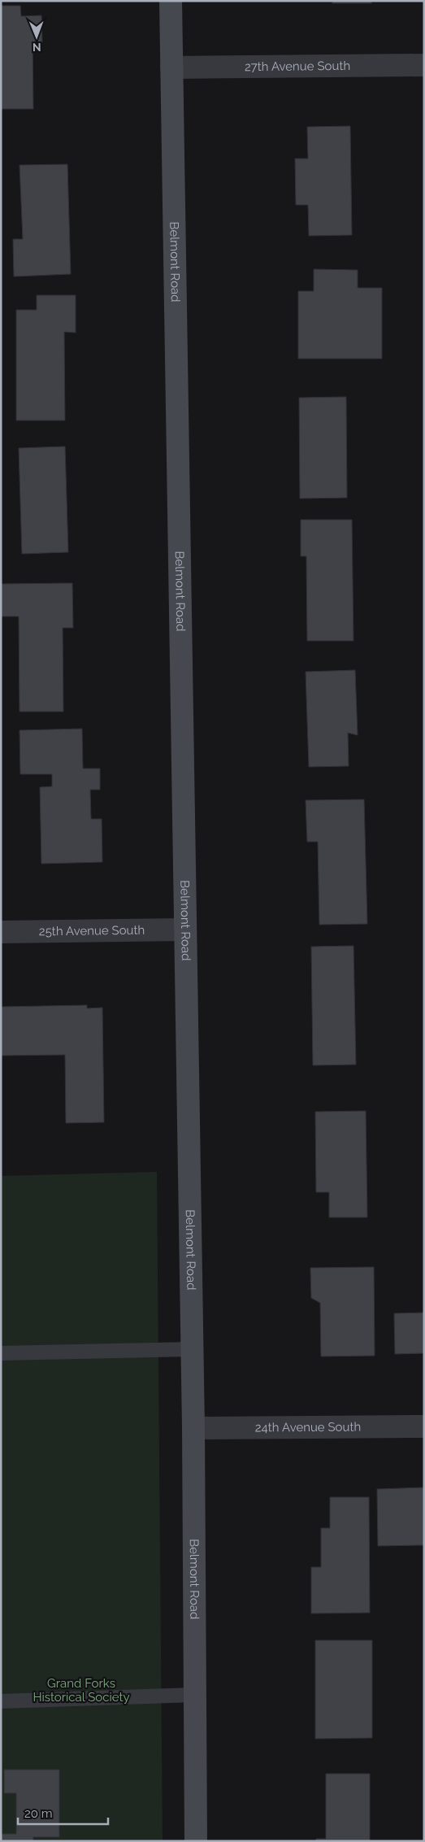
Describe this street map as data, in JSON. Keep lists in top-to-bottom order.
{
  "streets": {
    "street": [
      "27th Avenue South",
      "Belmont Road",
      "25th Avenue South",
      "24th Avenue South"
    ]
  },
  "crossings": [
    ["27th Avenue South", "Belmont Road"],
    ["Belmont Road", "25th Avenue South"],
    ["Belmont Road", "24th Avenue South"]
  ],
  "parks": ["Grand Forks Historical Society"],
  "scale_bar": "20 m",
  "north": "bottom"
}
